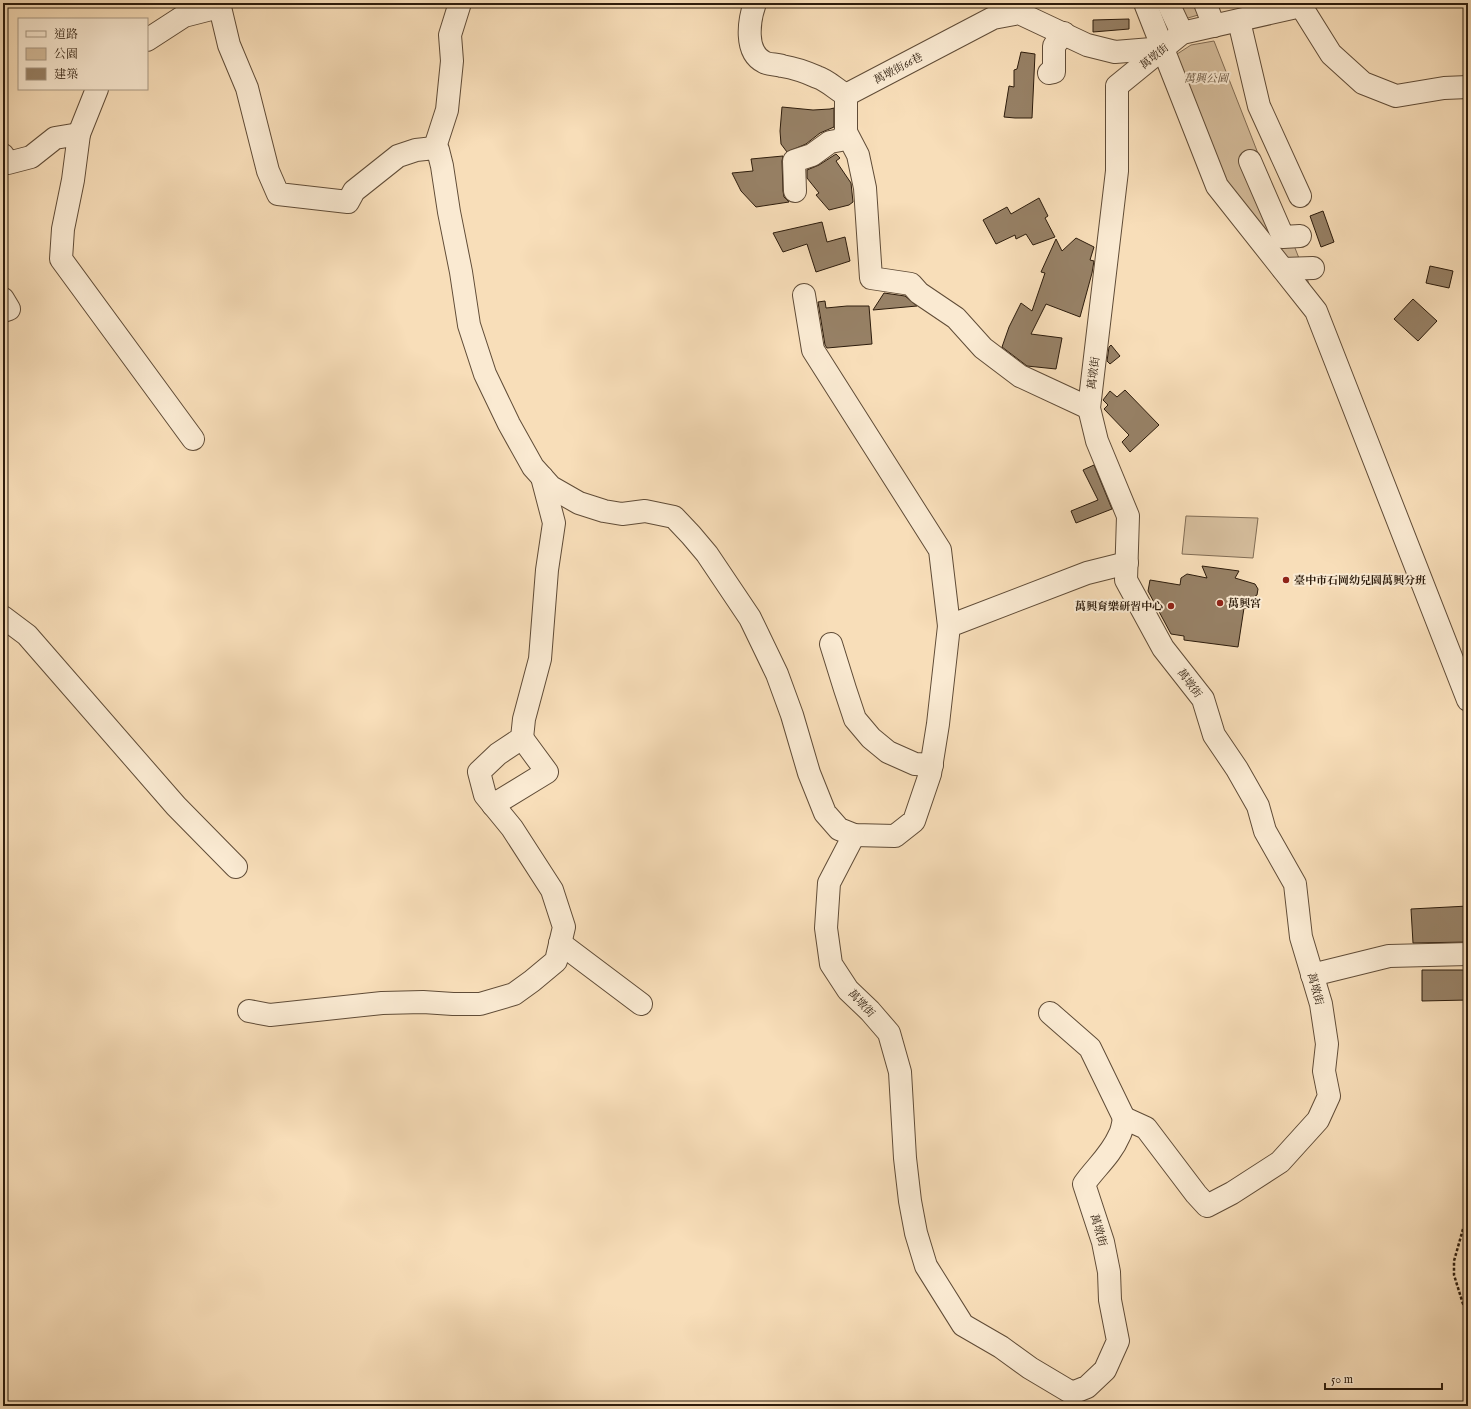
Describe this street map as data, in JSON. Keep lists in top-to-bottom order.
{
  "streets": {
    "street": ["萬墩街", "萬墩街66巷"]
  },
  "crossings": [
    ["萬墩街", "萬墩街66巷"]
  ],
  "parks": ["萬興公園"],
  "places": ["臺中市石岡幼兒園萬興分班", "萬興宮", "萬興育樂研習中心"],
  "legend": ["道路", "公園", "建築"],
  "scale_bar": "50 m"
}
